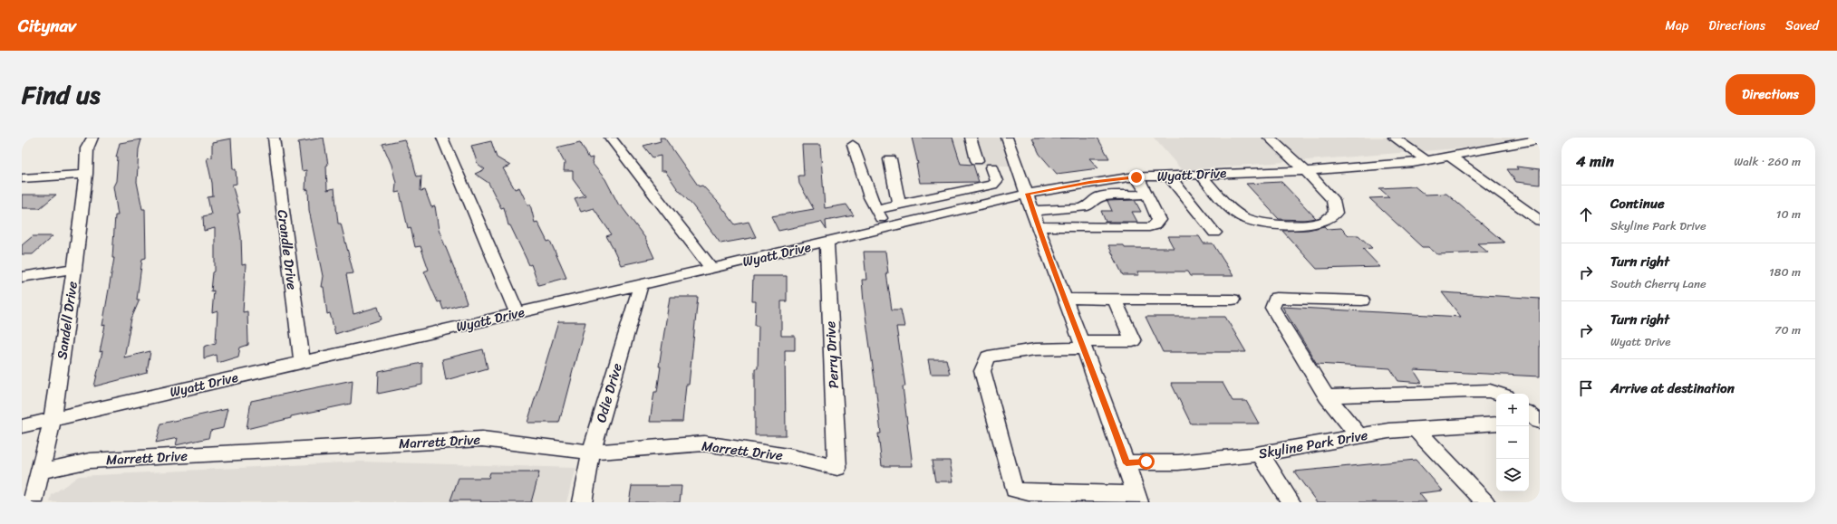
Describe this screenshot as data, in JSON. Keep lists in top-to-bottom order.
{
  "streets": {
    "street": [
      "Wyatt Drive",
      "Crandle Drive",
      "Sandell Drive",
      "Perry Drive",
      "Odie Drive",
      "Marrett Drive",
      "Skyline Park Drive"
    ]
  },
  "crossings": [
    ["Wyatt Drive", "Crandle Drive"],
    ["Wyatt Drive", "Sandell Drive"],
    ["Wyatt Drive", "Perry Drive"],
    ["Wyatt Drive", "Odie Drive"],
    ["Sandell Drive", "Marrett Drive"],
    ["Perry Drive", "Marrett Drive"],
    ["Odie Drive", "Marrett Drive"]
  ],
  "page": {
    "header": "Citynav",
    "nav": ["Map", "Directions", "Saved"],
    "title": "Find us",
    "buttons": "Directions",
    "heading": ["4 min", "Walk · 260 m"],
    "list": [
      ["Continue", "Skyline Park Drive", "10 m"],
      ["Turn right", "South Cherry Lane", "180 m"],
      ["Turn right", "Wyatt Drive", "70 m"],
      "Arrive at destination"
    ],
    "map_buttons": ["+", "−"]
  }
}
